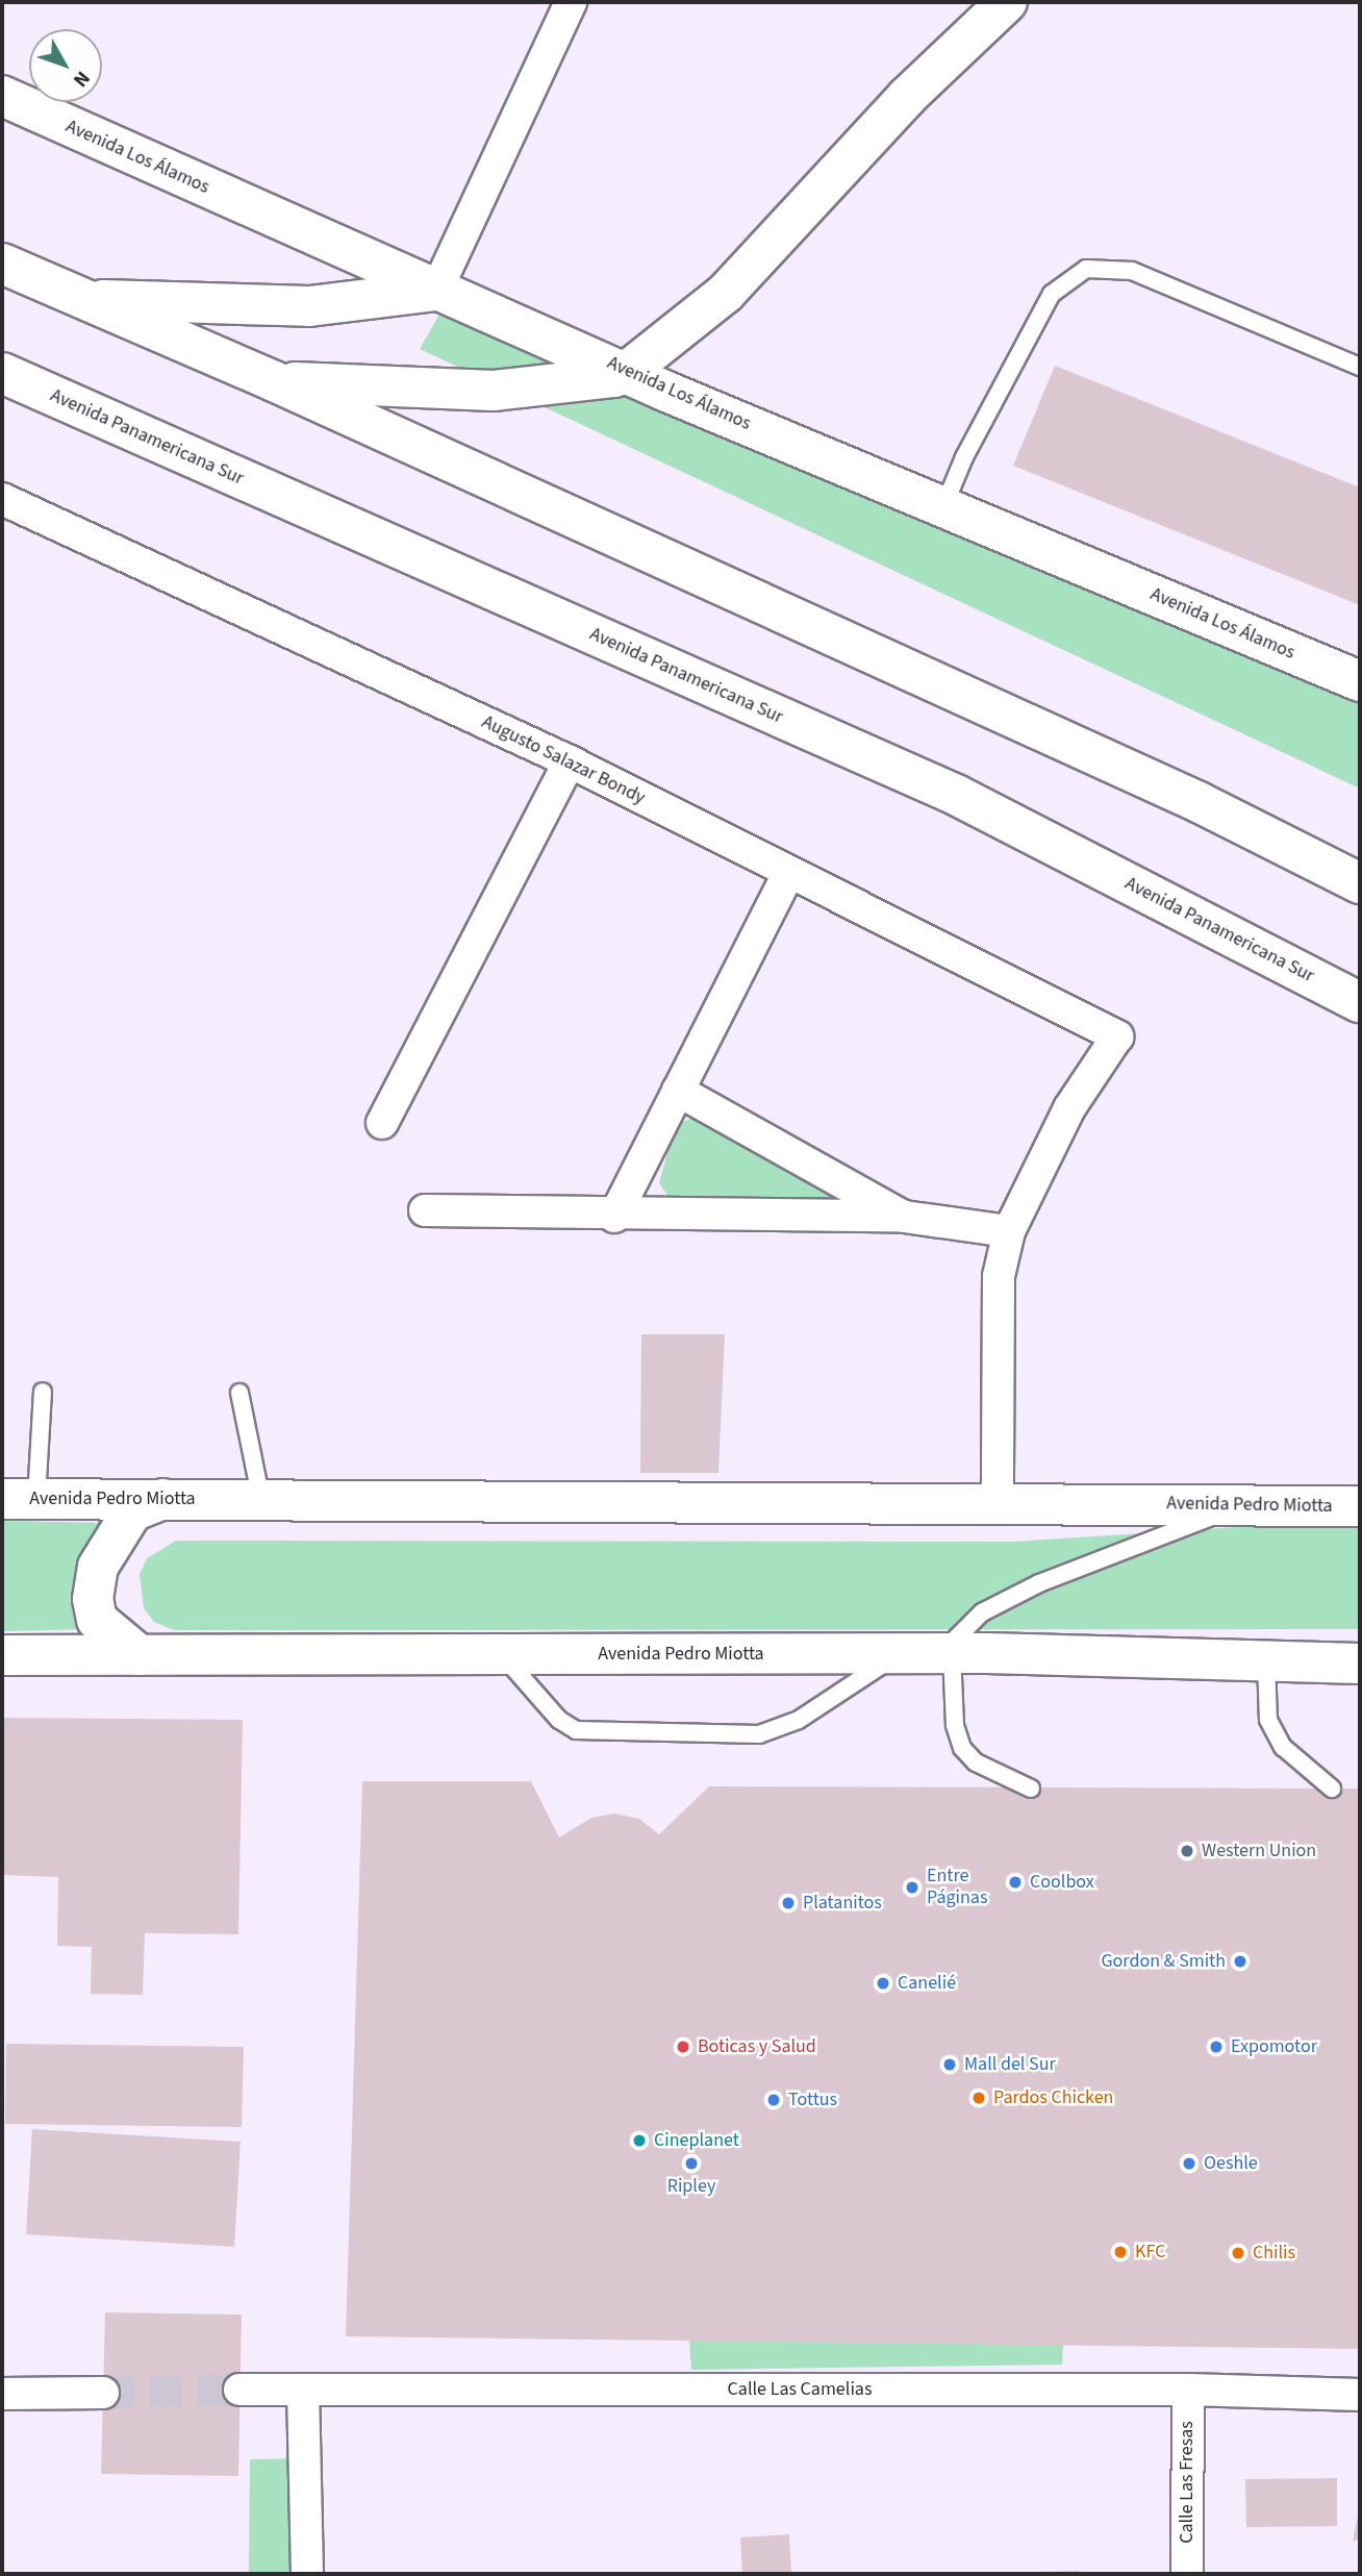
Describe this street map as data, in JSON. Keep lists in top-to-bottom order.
{
  "streets": {
    "main road": ["Avenida Los Álamos", "Avenida Panamericana Sur", "Avenida Pedro Miotta"],
    "street": ["Augusto Salazar Bondy", "Calle Las Camelias", "Calle Las Fresas"]
  },
  "crossings": [
    ["Calle Las Camelias", "Calle Las Fresas"]
  ],
  "places": [
    "Western Union",
    "Coolbox",
    "Entre Páginas",
    "Platanitos",
    "Gordon & Smith",
    "Canelié",
    "Boticas y Salud",
    "Expomotor",
    "Mall del Sur",
    "Pardos Chicken",
    "Tottus",
    "Cineplanet",
    "Ripley",
    "Oeshle",
    "KFC",
    "Chilis"
  ],
  "north": "bottom right"
}
